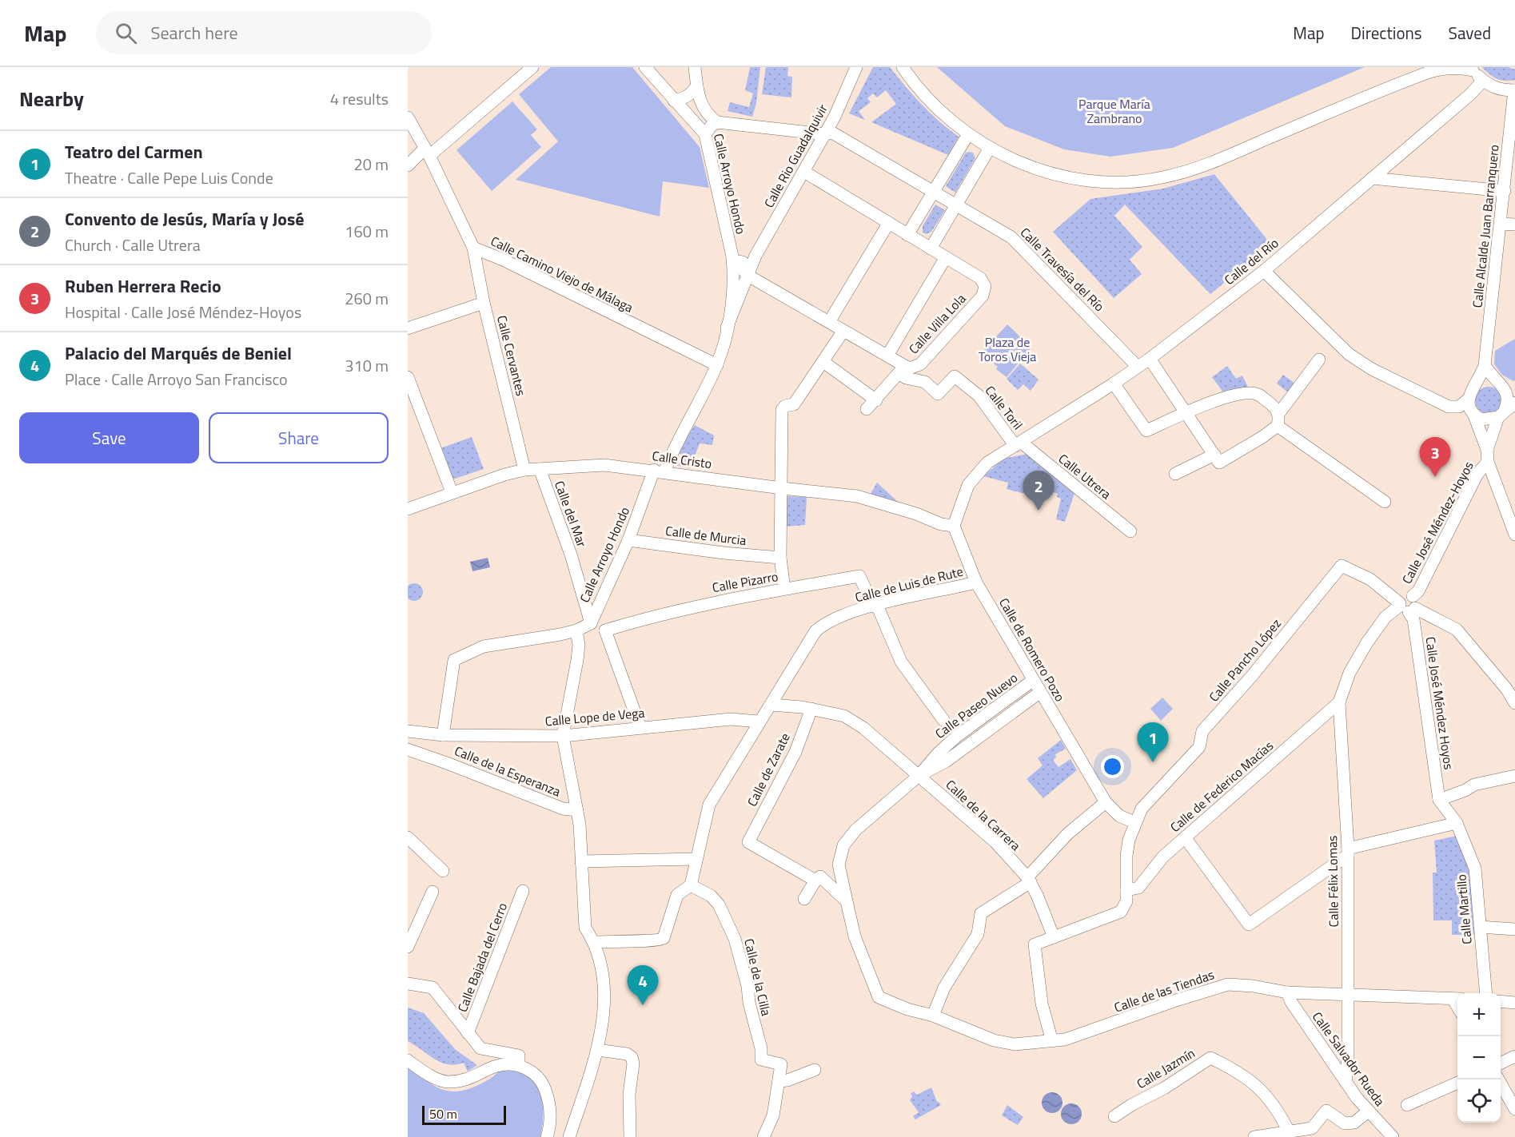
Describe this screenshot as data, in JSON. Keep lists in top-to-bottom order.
{
  "streets": {
    "street": [
      "Calle Rio Guadalquivir",
      "Calle Arroyo Hondo",
      "Calle Alcalde Juan Barranquero",
      "Calle del Río",
      "Calle Travesía del Río",
      "Calle Camino Viejo de Málaga",
      "Calle Villa Lola",
      "Calle Cervantes",
      "Calle Toril",
      "Calle Cristo",
      "Calle Utrera",
      "Calle del Mar",
      "Calle José Méndez-Hoyos",
      "Calle de Murcia",
      "Calle Pizarro",
      "Calle de Luis de Rute",
      "Calle de Romero Pozo",
      "Calle Pancho López",
      "Calle José Méndez Hoyos",
      "Calle Paseo Nuevo",
      "Calle Lope de Vega",
      "Calle de Zarate",
      "Calle de la Esperanza",
      "Calle de Federico Macías",
      "Calle de la Carrera",
      "Calle Félix Lomas",
      "Calle Martillo",
      "Calle Bajada del Cerro",
      "Calle de la Cilla",
      "Calle de las Tiendas",
      "Calle Salvador Rueda",
      "Calle Jazmín"
    ]
  },
  "crossings": [
    ["Calle Rio Guadalquivir", "Calle Arroyo Hondo"],
    ["Calle Rio Guadalquivir", "Calle Travesía del Río"],
    ["Calle Rio Guadalquivir", "Calle Villa Lola"],
    ["Calle Arroyo Hondo", "Calle Travesía del Río"],
    ["Calle Arroyo Hondo", "Calle Camino Viejo de Málaga"],
    ["Calle Arroyo Hondo", "Calle Villa Lola"],
    ["Calle Arroyo Hondo", "Calle Cristo"],
    ["Calle Arroyo Hondo", "Calle del Mar"],
    ["Calle Arroyo Hondo", "Calle de Murcia"],
    ["Calle Alcalde Juan Barranquero", "Calle José Méndez-Hoyos"],
    ["Calle del Río", "Calle Travesía del Río"],
    ["Calle del Río", "Calle Toril"],
    ["Calle del Río", "Calle Cristo"],
    ["Calle del Río", "Calle Utrera"],
    ["Calle del Río", "Calle de Romero Pozo"],
    ["Calle Camino Viejo de Málaga", "Calle Cervantes"],
    ["Calle Villa Lola", "Calle Toril"],
    ["Calle Cervantes", "Calle Cristo"],
    ["Calle Toril", "Calle Utrera"],
    ["Calle Cristo", "Calle del Mar"],
    ["Calle Cristo", "Calle de Romero Pozo"],
    ["Calle José Méndez-Hoyos", "Calle Pancho López"],
    ["Calle José Méndez-Hoyos", "Calle José Méndez Hoyos"],
    ["Calle José Méndez-Hoyos", "Calle Félix Lomas"],
    ["Calle Pizarro", "Calle de Luis de Rute"],
    ["Calle de Luis de Rute", "Calle de Romero Pozo"],
    ["Calle de Luis de Rute", "Calle Lope de Vega"],
    ["Calle de Luis de Rute", "Calle de la Carrera"],
    ["Calle de Luis de Rute", "Calle de la Cilla"],
    ["Calle de Romero Pozo", "Calle Pancho López"],
    ["Calle de Romero Pozo", "Calle Paseo Nuevo"],
    ["Calle Pancho López", "Calle José Méndez Hoyos"],
    ["Calle Pancho López", "Calle de Federico Macías"],
    ["Calle Pancho López", "Calle de la Carrera"],
    ["Calle José Méndez Hoyos", "Calle Martillo"],
    ["Calle Paseo Nuevo", "Calle de la Carrera"],
    ["Calle Paseo Nuevo", "Calle de las Tiendas"],
    ["Calle de Zarate", "Calle de la Carrera"],
    ["Calle de Federico Macías", "Calle Félix Lomas"],
    ["Calle Félix Lomas", "Calle de las Tiendas"],
    ["Calle Félix Lomas", "Calle Salvador Rueda"],
    ["Calle de las Tiendas", "Calle Salvador Rueda"]
  ],
  "parks": ["Parque María Zambrano", "Plaza de Toros Vieja"],
  "scale_bar": "50 m",
  "page": {
    "header": "Map",
    "search": "Search here",
    "nav": ["Map", "Directions", "Saved"],
    "heading": ["Nearby", "4 results"],
    "list": [
      {
        "mark": "1",
        "name": "Teatro del Carmen",
        "note": "Theatre · Calle Pepe Luis Conde",
        "value": "20 m"
      },
      {
        "mark": "2",
        "name": "Convento de Jesús, María y José",
        "note": "Church · Calle Utrera",
        "value": "160 m"
      },
      {
        "mark": "3",
        "name": "Ruben Herrera Recio",
        "note": "Hospital · Calle José Méndez-Hoyos",
        "value": "260 m"
      },
      {
        "mark": "4",
        "name": "Palacio del Marqués de Beniel",
        "note": "Place · Calle Arroyo San Francisco",
        "value": "310 m"
      }
    ],
    "buttons": ["Save", "Share"],
    "pins": [
      "3",
      "2",
      "1",
      "4"
    ],
    "map_buttons": ["+", "−"],
    "scale": "50 m"
  }
}
